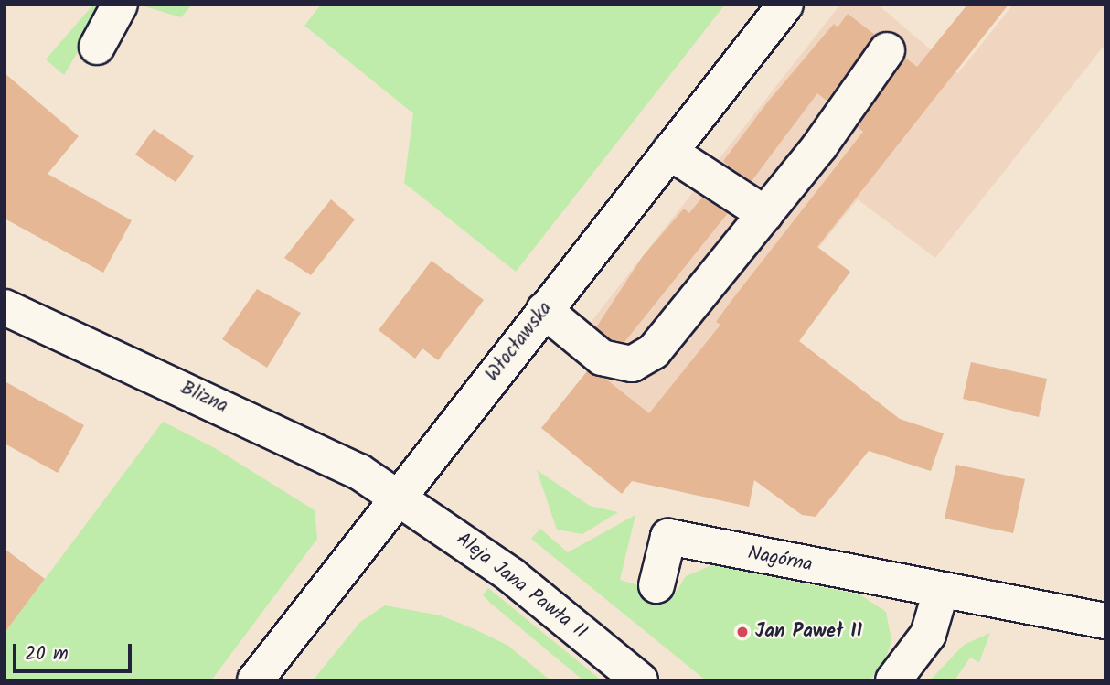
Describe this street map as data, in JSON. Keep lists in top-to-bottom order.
{
  "streets": {
    "street": [
      "Włocławska",
      "Blizna",
      "Nagórna",
      "Aleja Jana Pawła II"
    ]
  },
  "crossings": [
    ["Włocławska", "Blizna"],
    ["Włocławska", "Aleja Jana Pawła II"],
    ["Blizna", "Aleja Jana Pawła II"]
  ],
  "places": ["Jan Paweł II"],
  "scale_bar": "20 m"
}
